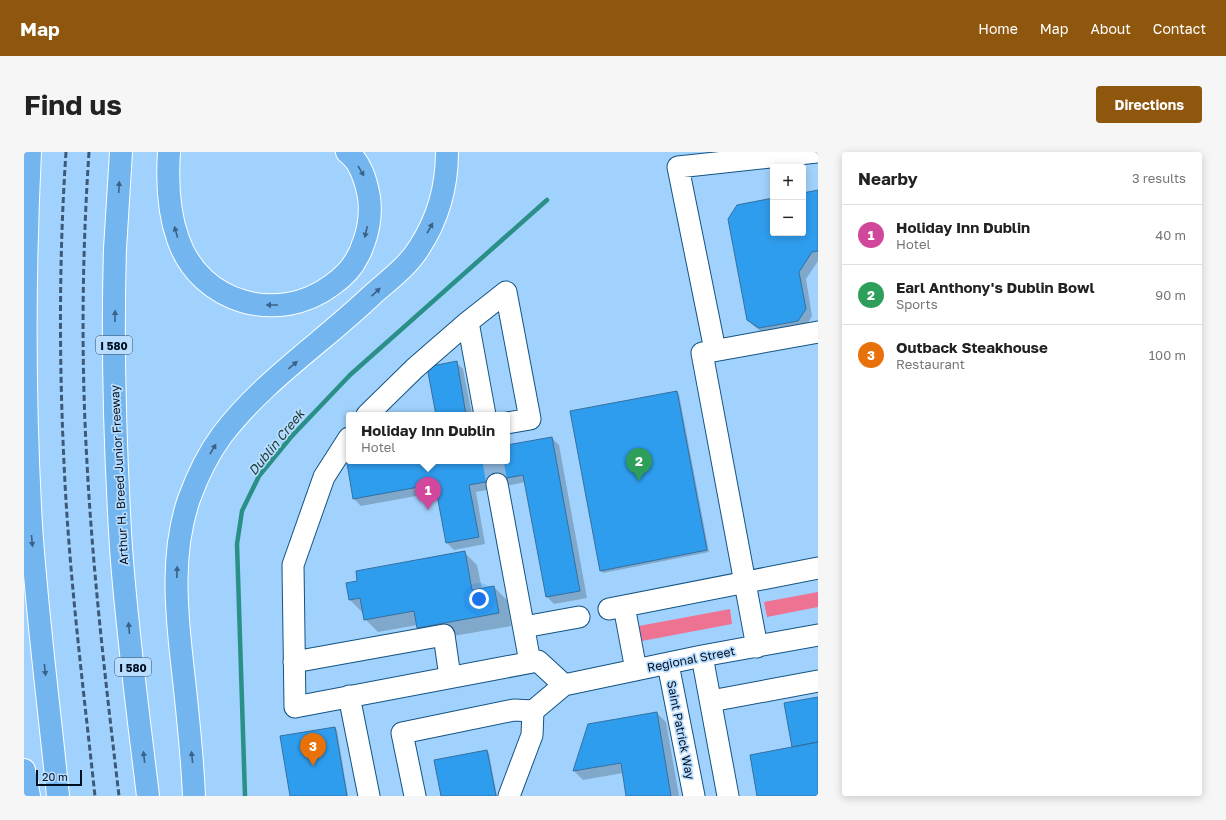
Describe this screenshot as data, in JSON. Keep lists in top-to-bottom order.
{
  "streets": {
    "highway": ["I 580", "Arthur H. Breed Junior Freeway"],
    "street": ["Regional Street", "Saint Patrick Way"]
  },
  "crossings": [
    ["Regional Street", "Saint Patrick Way"]
  ],
  "water": ["Dublin Creek"],
  "scale_bar": "20 m",
  "page": {
    "header": "Map",
    "nav": [
      "Home",
      "Map",
      "About",
      "Contact"
    ],
    "buttons": "Directions",
    "title": "Find us",
    "heading": ["Nearby", "3 results"],
    "map_buttons": ["+", "−"],
    "list": [
      {
        "mark": "1",
        "name": "Holiday Inn Dublin",
        "note": "Hotel",
        "value": "40 m"
      },
      {
        "mark": "2",
        "name": "Earl Anthony's Dublin Bowl",
        "note": "Sports",
        "value": "90 m"
      },
      {
        "mark": "3",
        "name": "Outback Steakhouse",
        "note": "Restaurant",
        "value": "100 m"
      }
    ],
    "popup": ["Holiday Inn Dublin", "Hotel"],
    "pins": ["2", "1", "3"],
    "scale": "20 m"
  }
}
